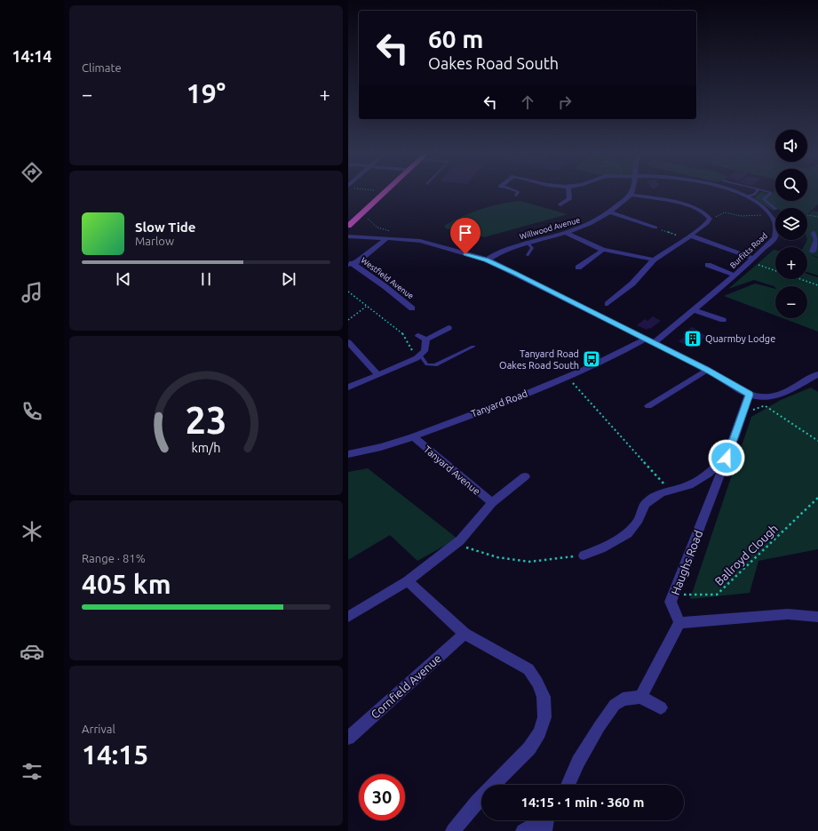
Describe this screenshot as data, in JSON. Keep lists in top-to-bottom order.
{
  "streets": {
    "street": [
      "Willwood Avenue",
      "Burfitts Road",
      "Westfield Avenue",
      "Tanyard Road",
      "Tanyard Avenue",
      "Haughs Road",
      "Cornfield Avenue"
    ],
    "path": ["Ballroyd Clough"]
  },
  "crossings": [
    ["Tanyard Road", "Tanyard Avenue"],
    ["Ballroyd Clough", "Haughs Road"]
  ],
  "places": {
    "building": ["Quarmby Lodge"],
    "bus stop": ["Tanyard Road Oakes Road South"]
  },
  "page": {
    "tabs": "14:14",
    "tile": [
      "Climate",
      ["Range · 81%", "405 km"],
      ["Arrival", "14:15"]
    ],
    "turn": ["60 m", "Oakes Road South"],
    "heat": ["−", "19°", "+"],
    "map_buttons": ["+", "−"],
    "song": ["Slow Tide", "Marlow"],
    "limit": "30",
    "trip": "14:15 · 1 min · 360 m",
    "gauge": ["23", "km/h"]
  }
}
